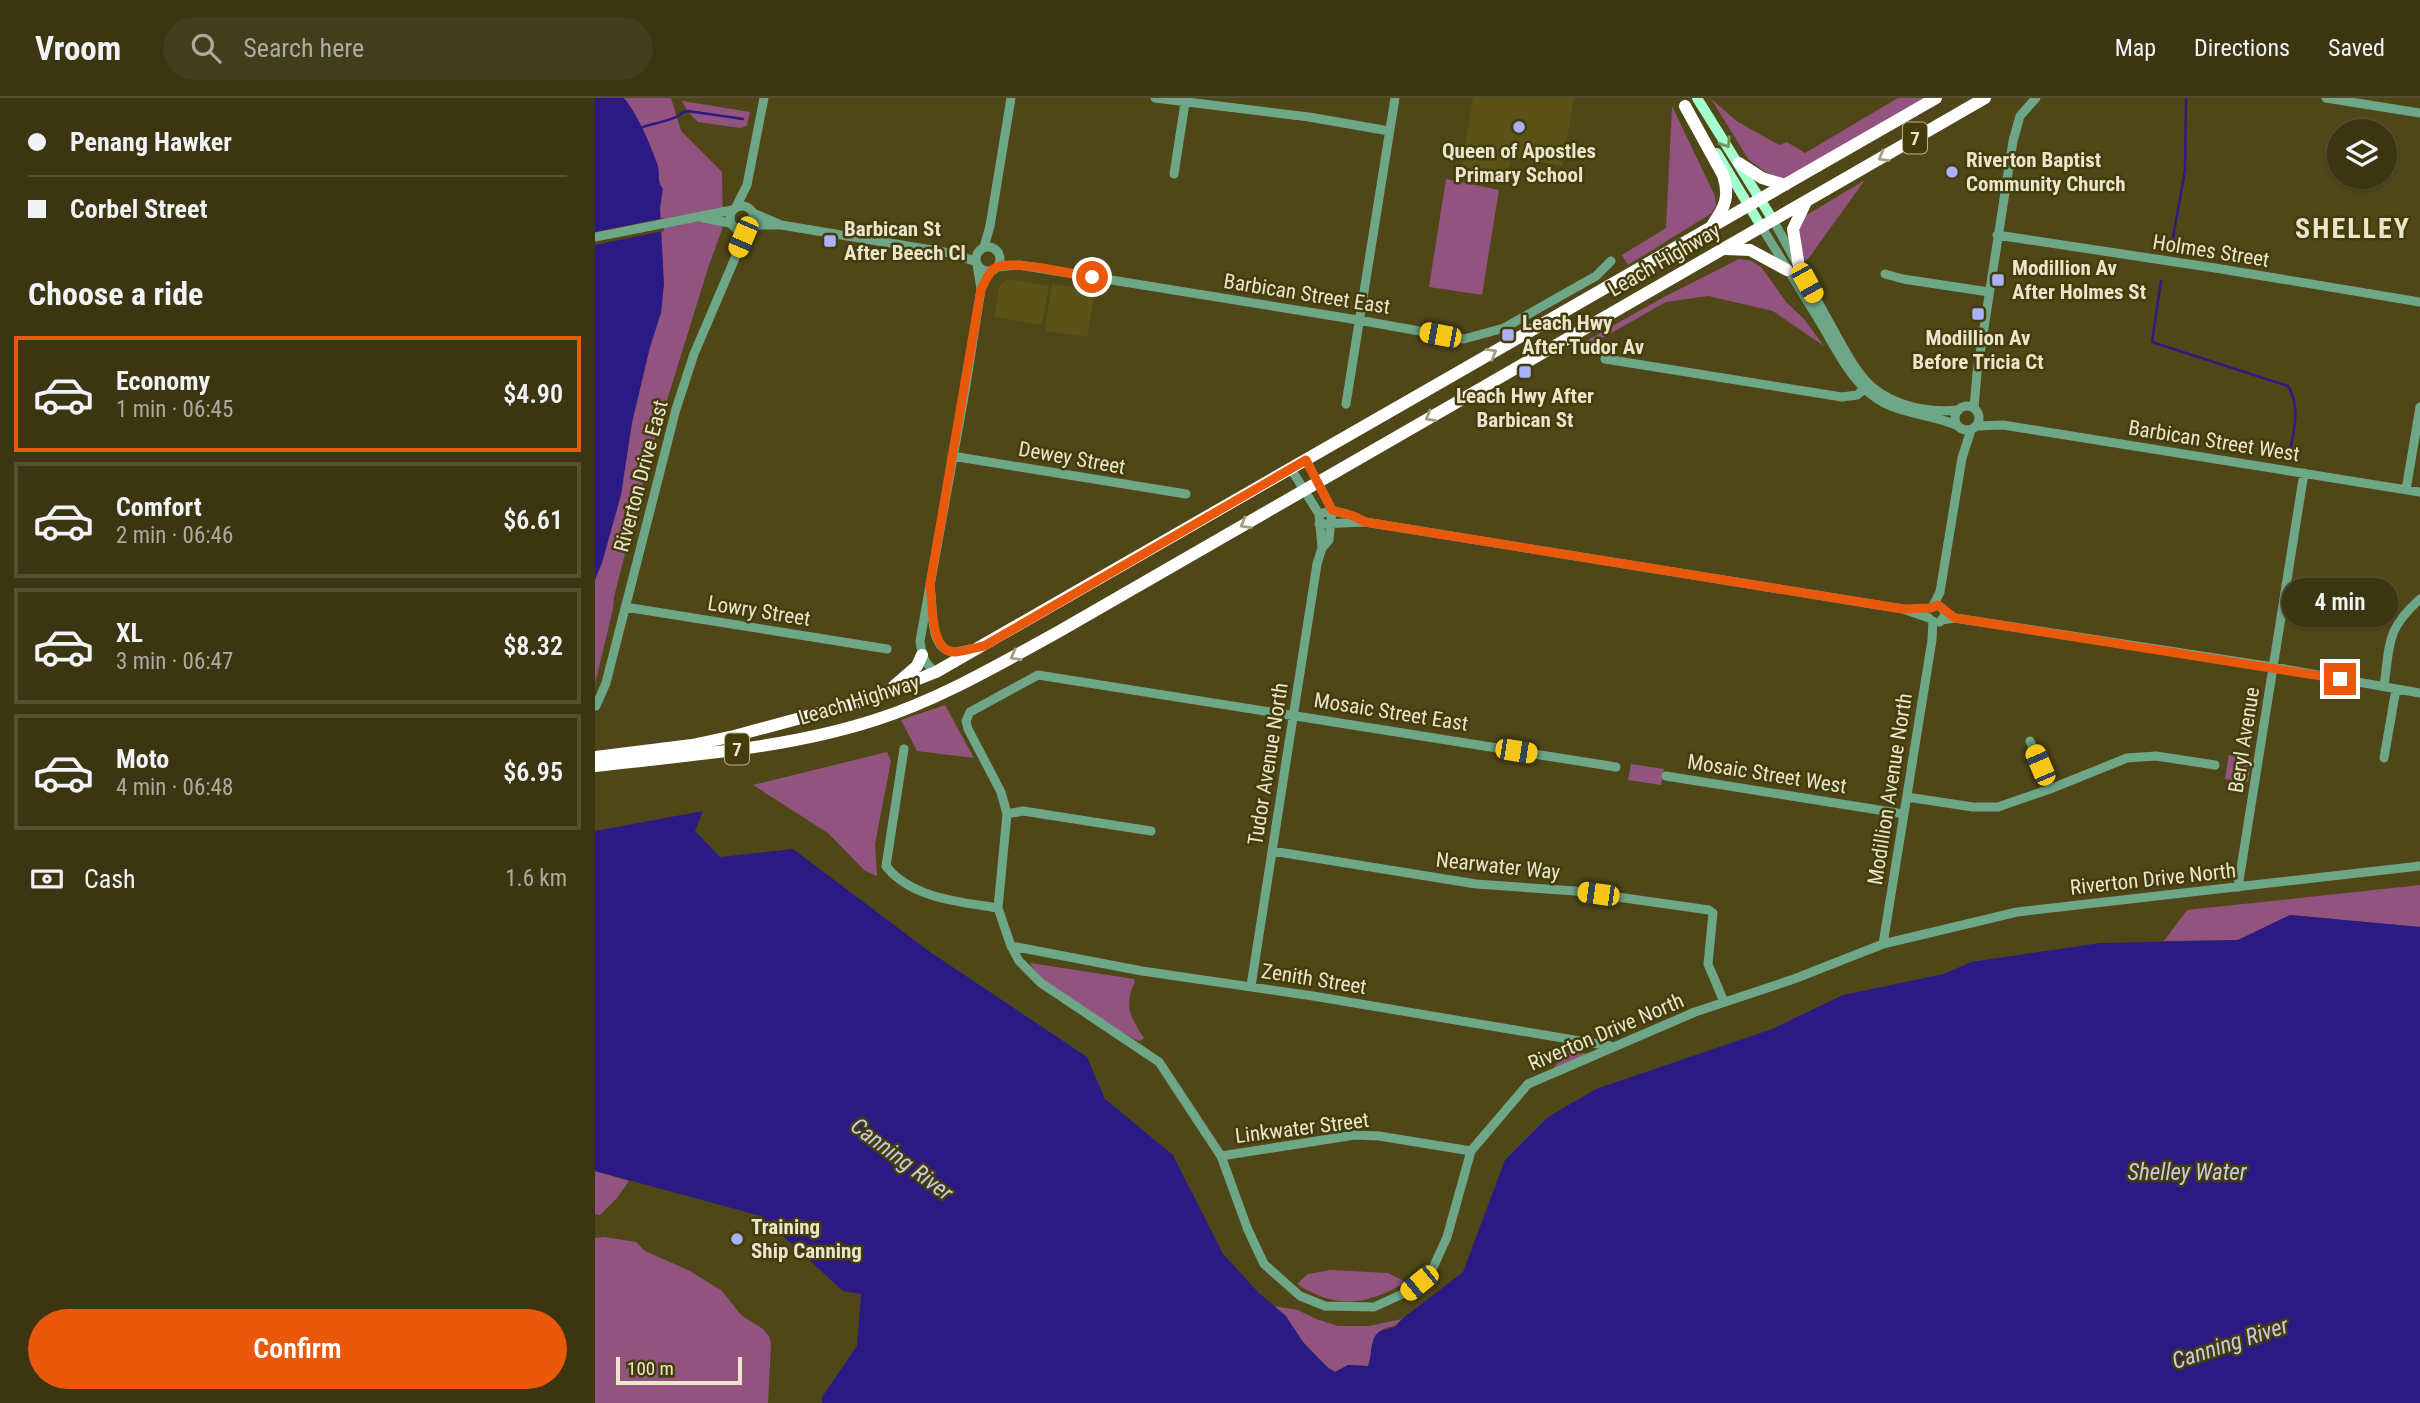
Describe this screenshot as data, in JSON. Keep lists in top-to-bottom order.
{
  "streets": {
    "highway": ["7", "Leach Highway"],
    "street": [
      "Holmes Street",
      "Barbican Street East",
      "Barbican Street West",
      "Dewey Street",
      "Riverton Drive East",
      "Lowry Street",
      "Mosaic Street East",
      "Beryl Avenue",
      "Tudor Avenue North",
      "Mosaic Street West",
      "Modillion Avenue North",
      "Nearwater Way",
      "Riverton Drive North",
      "Zenith Street",
      "Linkwater Street"
    ]
  },
  "crossings": [
    ["Leach Highway", "Tudor Avenue North"],
    ["Barbican Street West", "Beryl Avenue"],
    ["Barbican Street West", "Modillion Avenue North"],
    ["Riverton Drive East", "Lowry Street"],
    ["Mosaic Street East", "Tudor Avenue North"],
    ["Beryl Avenue", "Riverton Drive North"],
    ["Tudor Avenue North", "Nearwater Way"],
    ["Tudor Avenue North", "Zenith Street"],
    ["Mosaic Street West", "Modillion Avenue North"],
    ["Modillion Avenue North", "Riverton Drive North"],
    ["Nearwater Way", "Riverton Drive North"],
    ["Riverton Drive North", "Zenith Street"],
    ["Riverton Drive North", "Linkwater Street"]
  ],
  "districts": ["SHELLEY"],
  "water": ["Canning River", "Shelley Water"],
  "places": {
    "other": ["Queen of Apostles Primary School", "Riverton Baptist Community Church", "Training Ship Canning"],
    "transit": [
      "Barbican St After Beech Cl",
      "Modillion Av After Holmes St",
      "Modillion Av Before Tricia Ct",
      "Leach Hwy After Tudor Av",
      "Leach Hwy After Barbican St"
    ]
  },
  "scale_bar": "100 m",
  "page": {
    "header": "Vroom",
    "search": "Search here",
    "nav": ["Map", "Directions", "Saved"],
    "banner": ["Penang Hawker", "Corbel Street"],
    "heading": "Choose a ride",
    "list": [
      {
        "name": "Economy",
        "note": "1 min · 06:45",
        "value": "$4.90"
      },
      {
        "name": "Comfort",
        "note": "2 min · 06:46",
        "value": "$6.61"
      },
      {
        "name": "XL",
        "note": "3 min · 06:47",
        "value": "$8.32"
      },
      {
        "name": "Moto",
        "note": "4 min · 06:48",
        "value": "$6.95"
      }
    ],
    "bubble": "4 min",
    "pay": ["Cash", "1.6 km"],
    "buttons": "Confirm",
    "scale": "100 m"
  }
}
